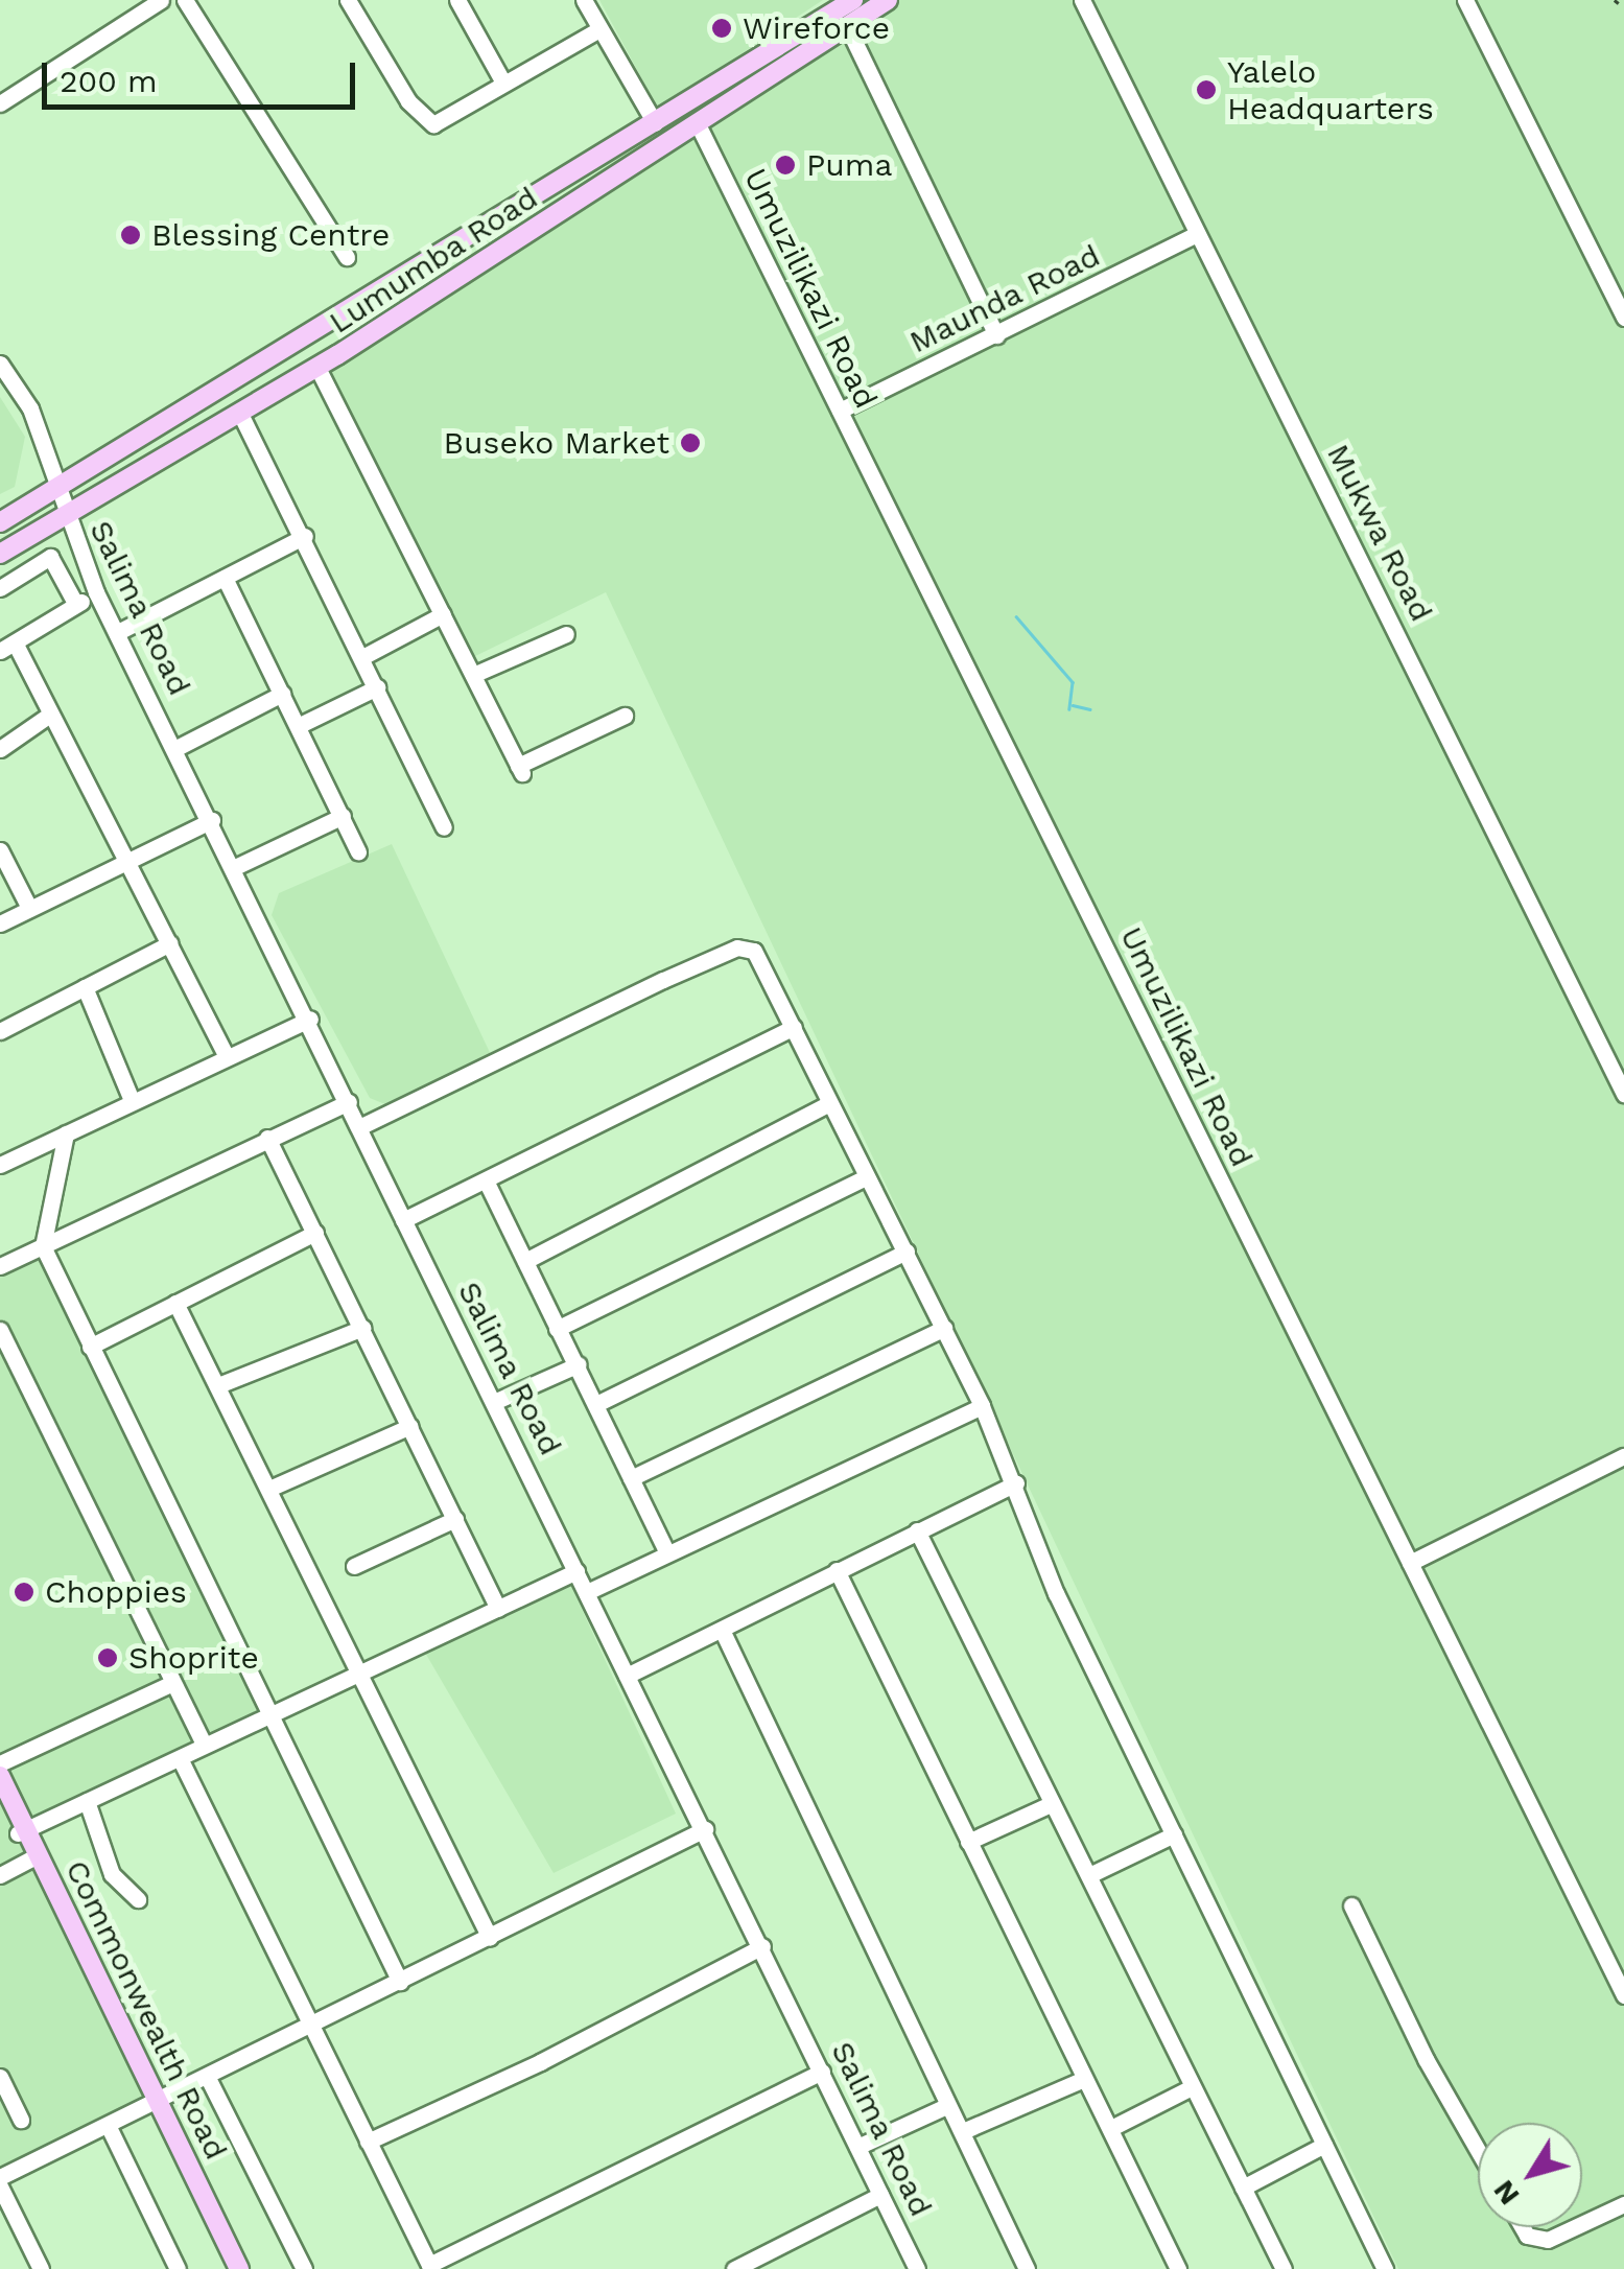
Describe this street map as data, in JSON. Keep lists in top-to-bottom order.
{
  "streets": {
    "main road": ["Lumumba Road", "Commonwealth Road"],
    "street": [
      "Umuzilikazi Road",
      "Maunda Road",
      "Mukwa Road",
      "Salima Road"
    ]
  },
  "crossings": [
    ["Lumumba Road", "Umuzilikazi Road"],
    ["Lumumba Road", "Salima Road"],
    ["Umuzilikazi Road", "Maunda Road"],
    ["Maunda Road", "Mukwa Road"]
  ],
  "places": [
    "Wireforce",
    "Yalelo Headquarters",
    "Puma",
    "Blessing Centre",
    "Buseko Market",
    "Choppies",
    "Shoprite"
  ],
  "scale_bar": "200 m",
  "north": "bottom left"
}
